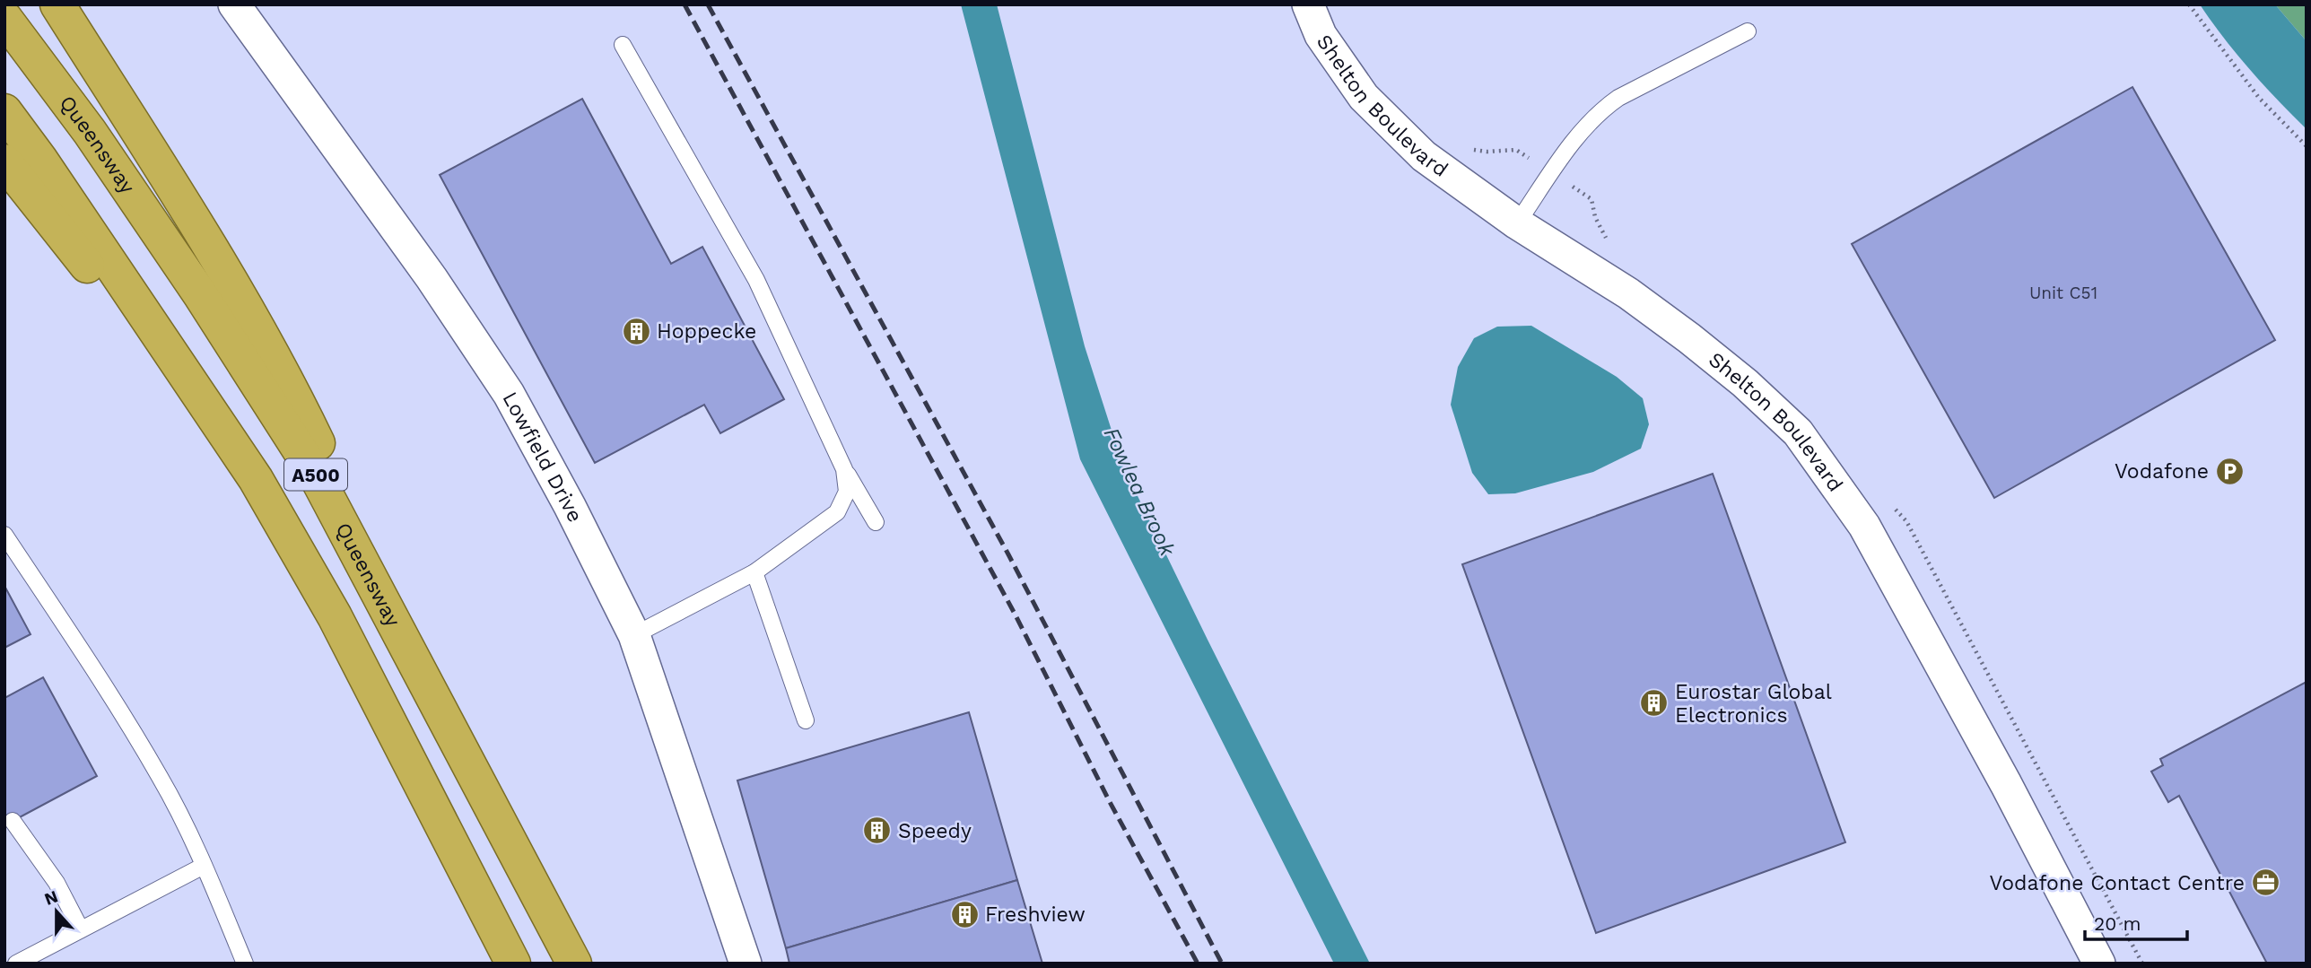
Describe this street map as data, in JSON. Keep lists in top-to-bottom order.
{
  "streets": {
    "highway": ["Queensway", "A500"],
    "street": ["Shelton Boulevard", "Lowfield Drive"]
  },
  "water": ["Fowlea Brook"],
  "places": {
    "building": [
      "Hoppecke",
      "Eurostar Global Electronics",
      "Speedy",
      "Freshview"
    ],
    "parking": ["Vodafone"],
    "office": ["Vodafone Contact Centre"]
  },
  "house_numbers": ["Unit C51"],
  "scale_bar": "20 m",
  "north": "top"
}
